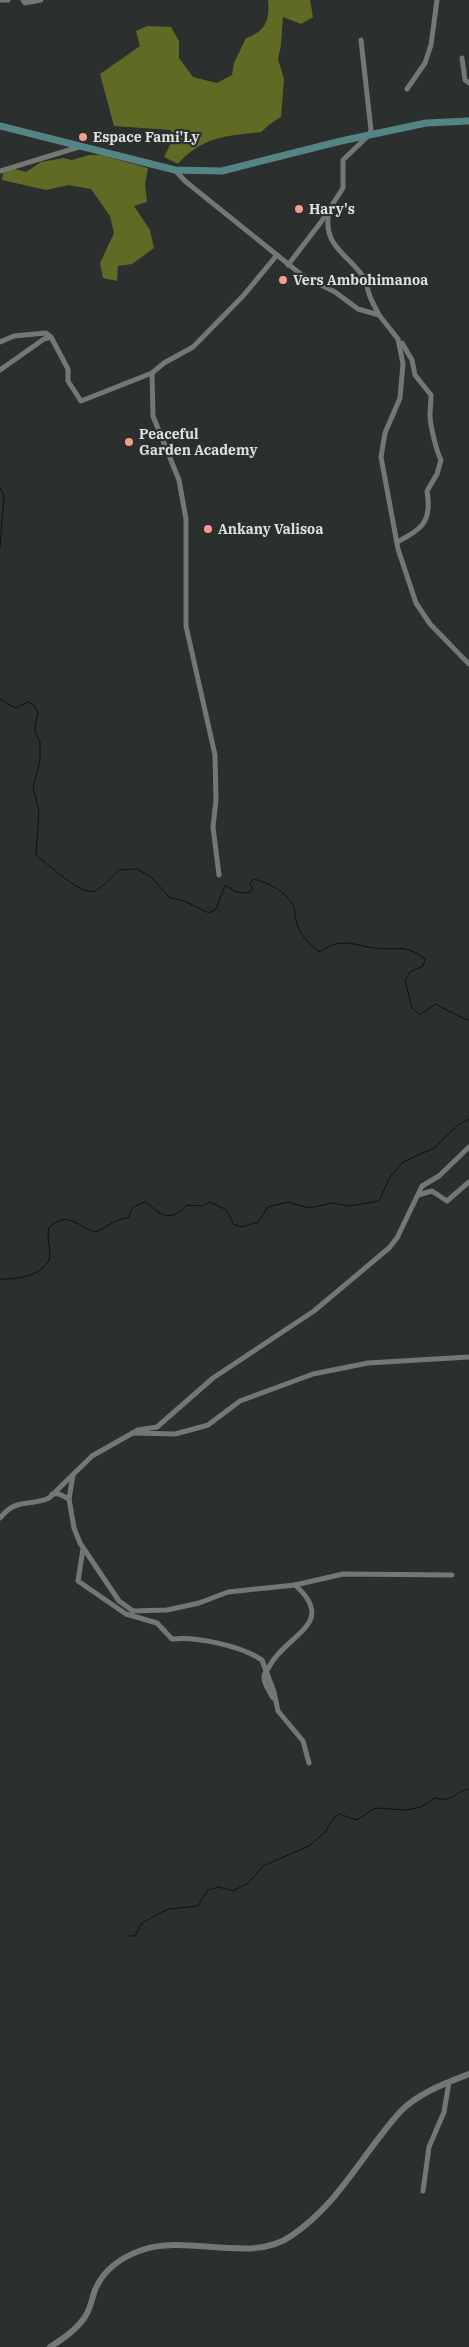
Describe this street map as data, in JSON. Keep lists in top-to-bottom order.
{
  "places": [
    "Espace Fami'Ly",
    "Hary's",
    "Vers Ambohimanoa",
    "Peaceful Garden Academy",
    "Ankany Valisoa"
  ]
}
